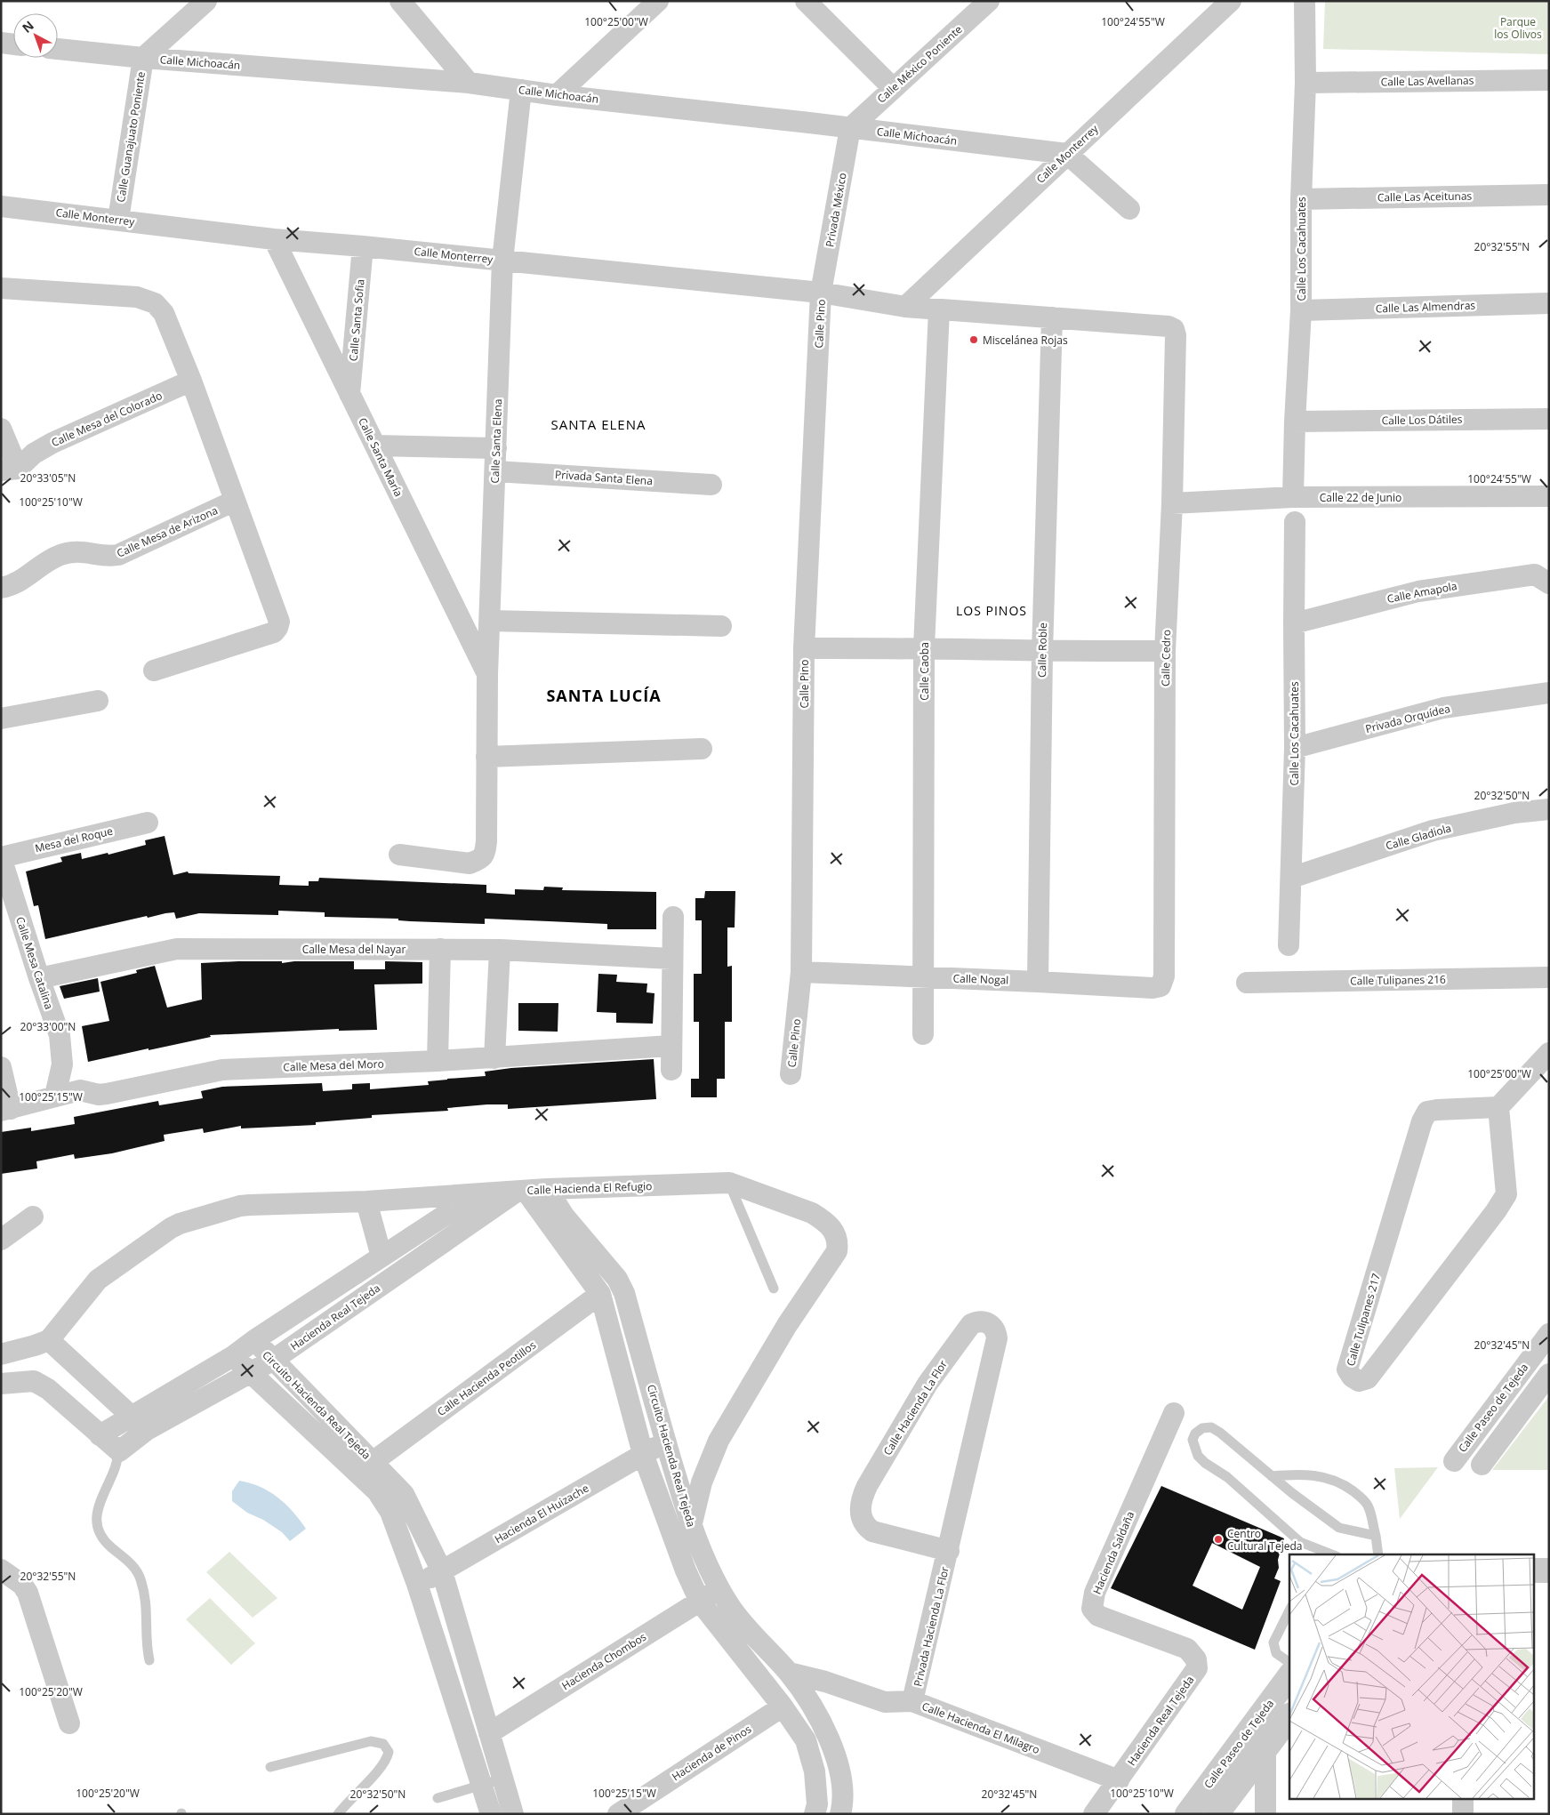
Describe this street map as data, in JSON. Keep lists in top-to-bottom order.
{
  "streets": {
    "street": [
      "Calle Michoacán",
      "Calle México Poniente",
      "Calle Las Avellanas",
      "Calle Guanajuato Poniente",
      "Calle Monterrey",
      "Calle Las Aceitunas",
      "Privada México",
      "Calle Los Cacahuates",
      "Calle Las Almendras",
      "Calle Santa Sofia",
      "Calle Pino",
      "Calle Mesa del Colorado",
      "Calle Los Dátiles",
      "Calle Santa Elena",
      "Calle Santa María",
      "Privada Santa Elena",
      "Calle 22 de Junio",
      "Calle Mesa de Arizona",
      "Calle Amapola",
      "Calle Roble",
      "Calle Cedro",
      "Calle Caoba",
      "Privada Orquídea",
      "Calle Gladiola",
      "Mesa del Roque",
      "Calle Mesa del Nayar",
      "Calle Mesa Catalina",
      "Calle Nogal",
      "Calle Tulipanes 216",
      "Calle Mesa del Moro",
      "Calle Hacienda El Refugio",
      "Hacienda Real Tejeda",
      "Calle Tulipanes 217",
      "Calle Hacienda Peotillos",
      "Circuito Hacienda Real Tejeda",
      "Calle Hacienda La Flor",
      "Calle Paseo de Tejeda",
      "Hacienda El Huizache",
      "Hacienda Saldaña",
      "Privada Hacienda La Flor",
      "Hacienda Chombos",
      "Calle Hacienda El Milagro",
      "Hacienda de Pinos"
    ]
  },
  "crossings": [
    ["Calle Michoacán", "Calle México Poniente"],
    ["Calle Michoacán", "Calle Guanajuato Poniente"],
    ["Calle Michoacán", "Calle Monterrey"],
    ["Calle Michoacán", "Privada México"],
    ["Calle Michoacán", "Calle Santa Elena"],
    ["Calle México Poniente", "Privada México"],
    ["Calle Las Avellanas", "Calle Los Cacahuates"],
    ["Calle Guanajuato Poniente", "Calle Monterrey"],
    ["Calle Monterrey", "Privada México"],
    ["Calle Monterrey", "Calle Santa Sofia"],
    ["Calle Monterrey", "Calle Pino"],
    ["Calle Monterrey", "Calle Santa Elena"],
    ["Calle Monterrey", "Calle Santa María"],
    ["Calle Monterrey", "Calle Roble"],
    ["Calle Monterrey", "Calle Cedro"],
    ["Calle Monterrey", "Calle Caoba"],
    ["Calle Las Aceitunas", "Calle Los Cacahuates"],
    ["Privada México", "Calle Pino"],
    ["Calle Los Cacahuates", "Calle Las Almendras"],
    ["Calle Los Cacahuates", "Calle Los Dátiles"],
    ["Calle Los Cacahuates", "Calle 22 de Junio"],
    ["Calle Los Cacahuates", "Calle Amapola"],
    ["Calle Los Cacahuates", "Privada Orquídea"],
    ["Calle Los Cacahuates", "Calle Gladiola"],
    ["Calle Santa Sofia", "Calle Santa María"],
    ["Calle Pino", "Calle Nogal"],
    ["Calle Santa Elena", "Calle Santa María"],
    ["Calle Santa Elena", "Privada Santa Elena"],
    ["Calle 22 de Junio", "Calle Cedro"],
    ["Calle Roble", "Calle Nogal"],
    ["Calle Cedro", "Calle Nogal"],
    ["Calle Caoba", "Calle Nogal"],
    ["Mesa del Roque", "Calle Mesa Catalina"],
    ["Calle Mesa del Nayar", "Calle Mesa Catalina"],
    ["Calle Mesa Catalina", "Calle Mesa del Moro"],
    ["Calle Hacienda El Refugio", "Hacienda Real Tejeda"],
    ["Calle Hacienda El Refugio", "Circuito Hacienda Real Tejeda"],
    ["Hacienda Real Tejeda", "Circuito Hacienda Real Tejeda"],
    ["Hacienda Real Tejeda", "Hacienda Saldaña"],
    ["Hacienda Real Tejeda", "Calle Hacienda El Milagro"],
    ["Calle Hacienda Peotillos", "Circuito Hacienda Real Tejeda"],
    ["Circuito Hacienda Real Tejeda", "Hacienda El Huizache"],
    ["Circuito Hacienda Real Tejeda", "Hacienda Chombos"],
    ["Circuito Hacienda Real Tejeda", "Calle Hacienda El Milagro"],
    ["Circuito Hacienda Real Tejeda", "Hacienda de Pinos"],
    ["Calle Hacienda La Flor", "Privada Hacienda La Flor"],
    ["Privada Hacienda La Flor", "Calle Hacienda El Milagro"]
  ],
  "districts": ["SANTA ELENA", "LOS PINOS", "SANTA LUCÍA"],
  "parks": ["Parque los Olivos"],
  "places": ["Miscelánea Rojas", "Centro Cultural Tejeda"],
  "north": "top left",
  "coordinates": [
    "100°25'00\"W",
    "100°24'55\"W",
    "20°32'55\"N",
    "20°33'05\"N",
    "100°25'10\"W",
    "20°32'50\"N",
    "20°33'00\"N",
    "100°25'15\"W",
    "20°32'45\"N",
    "100°25'20\"W"
  ]
}
